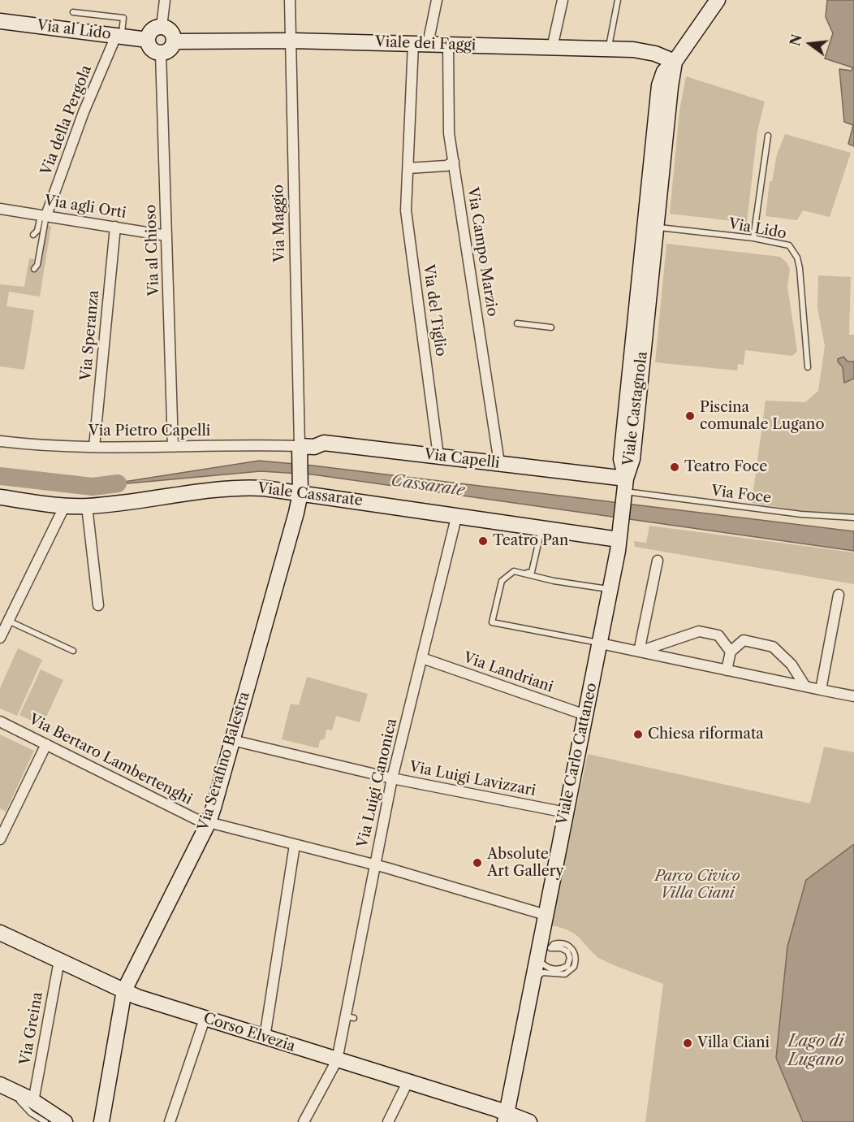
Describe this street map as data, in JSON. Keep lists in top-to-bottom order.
{
  "streets": {
    "main road": [
      "Via al Lido",
      "Viale dei Faggi",
      "Viale Castagnola",
      "Via Capelli",
      "Viale Cassarate",
      "Viale Carlo Cattaneo",
      "Via Serafino Balestra",
      "Corso Elvezia"
    ],
    "street": [
      "Via della Pergola",
      "Via agli Orti",
      "Via Maggio",
      "Via al Chioso",
      "Via Campo Marzio",
      "Via del Tiglio",
      "Via Speranza",
      "Via Pietro Capelli",
      "Via Landriani",
      "Via Bertaro Lambertenghi",
      "Via Luigi Lavizzari",
      "Via Luigi Canonica",
      "Via Greina"
    ],
    "lane": ["Via Lido", "Via Foce"]
  },
  "crossings": [
    ["Via al Lido", "Viale dei Faggi"],
    ["Via al Lido", "Via della Pergola"],
    ["Via al Lido", "Via al Chioso"],
    ["Viale dei Faggi", "Via Maggio"],
    ["Viale dei Faggi", "Via al Chioso"],
    ["Viale dei Faggi", "Via Campo Marzio"],
    ["Viale dei Faggi", "Via del Tiglio"],
    ["Viale dei Faggi", "Viale Castagnola"],
    ["Via della Pergola", "Via agli Orti"],
    ["Via agli Orti", "Via al Chioso"],
    ["Via agli Orti", "Via Speranza"],
    ["Via Maggio", "Via Pietro Capelli"],
    ["Via Maggio", "Via Capelli"],
    ["Via Maggio", "Via Serafino Balestra"],
    ["Via Lido", "Viale Castagnola"],
    ["Via al Chioso", "Via Pietro Capelli"],
    ["Via Campo Marzio", "Via Capelli"],
    ["Via del Tiglio", "Via Capelli"],
    ["Via Speranza", "Via Pietro Capelli"],
    ["Viale Castagnola", "Via Capelli"],
    ["Viale Castagnola", "Via Foce"],
    ["Viale Castagnola", "Viale Carlo Cattaneo"],
    ["Via Pietro Capelli", "Via Capelli"],
    ["Via Pietro Capelli", "Via Serafino Balestra"],
    ["Via Capelli", "Via Foce"],
    ["Via Capelli", "Viale Carlo Cattaneo"],
    ["Via Capelli", "Via Serafino Balestra"],
    ["Viale Cassarate", "Viale Carlo Cattaneo"],
    ["Viale Cassarate", "Via Serafino Balestra"],
    ["Viale Cassarate", "Via Luigi Canonica"],
    ["Via Foce", "Viale Carlo Cattaneo"],
    ["Via Landriani", "Viale Carlo Cattaneo"],
    ["Via Landriani", "Via Luigi Canonica"],
    ["Viale Carlo Cattaneo", "Via Bertaro Lambertenghi"],
    ["Viale Carlo Cattaneo", "Via Luigi Lavizzari"],
    ["Viale Carlo Cattaneo", "Corso Elvezia"],
    ["Via Bertaro Lambertenghi", "Via Serafino Balestra"],
    ["Via Bertaro Lambertenghi", "Via Luigi Canonica"],
    ["Via Serafino Balestra", "Via Luigi Lavizzari"],
    ["Via Serafino Balestra", "Corso Elvezia"],
    ["Via Luigi Lavizzari", "Via Luigi Canonica"],
    ["Via Luigi Canonica", "Corso Elvezia"],
    ["Via Greina", "Corso Elvezia"]
  ],
  "water": ["Cassarate", "Lago di Lugano"],
  "parks": ["Parco Civico Villa Ciani"],
  "places": [
    "Piscina comunale Lugano",
    "Teatro Foce",
    "Teatro Pan",
    "Chiesa riformata",
    "Absolute Art Gallery",
    "Villa Ciani"
  ],
  "north": "left"
}
